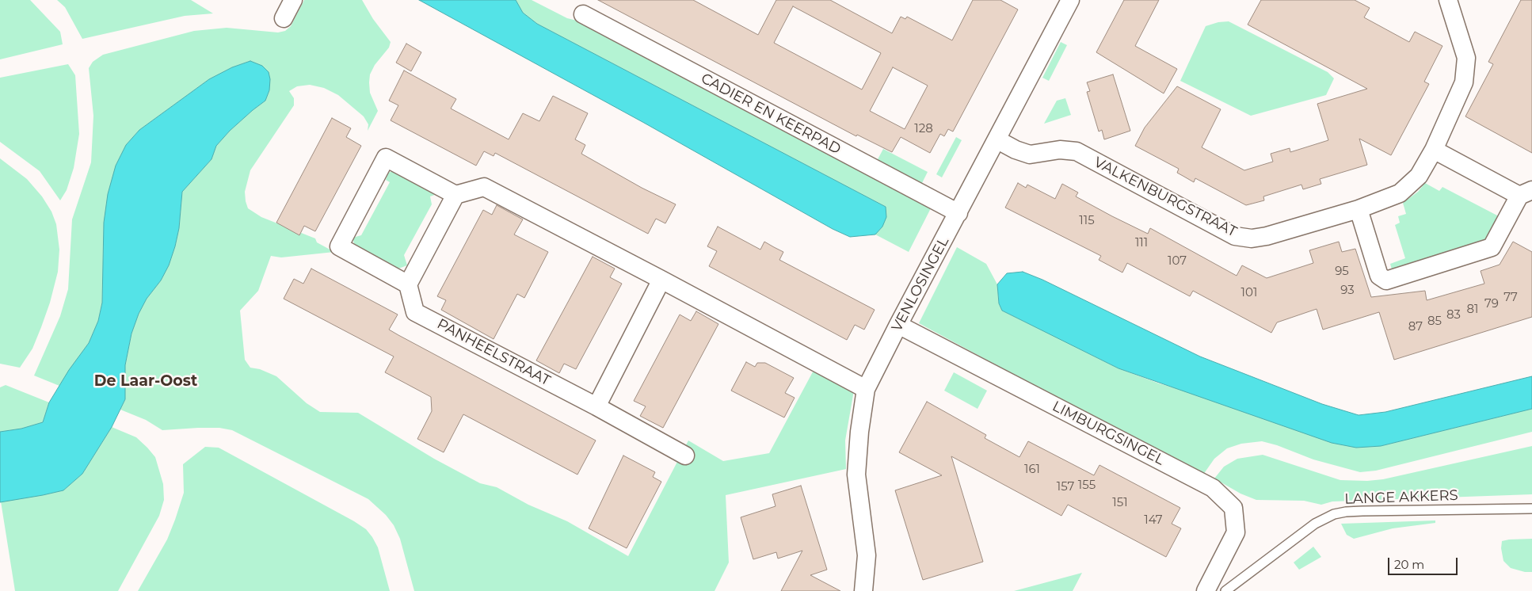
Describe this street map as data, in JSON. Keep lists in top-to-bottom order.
{
  "streets": {
    "street": [
      "CADIER EN KEERPAD",
      "VALKENBURGSTRAAT",
      "VENLOSINGEL",
      "PANHEELSTRAAT",
      "LIMBURGSINGEL"
    ],
    "lane": ["LANGE AKKERS"]
  },
  "crossings": [
    ["CADIER EN KEERPAD", "VENLOSINGEL"],
    ["VALKENBURGSTRAAT", "VENLOSINGEL"],
    ["VENLOSINGEL", "LIMBURGSINGEL"]
  ],
  "districts": ["De Laar-Oost"],
  "house_numbers": [
    "128",
    "115",
    "111",
    "107",
    "95",
    "93",
    "101",
    "77",
    "79",
    "81",
    "83",
    "85",
    "87",
    "161",
    "155",
    "157",
    "151",
    "147"
  ],
  "scale_bar": "20 m"
}
